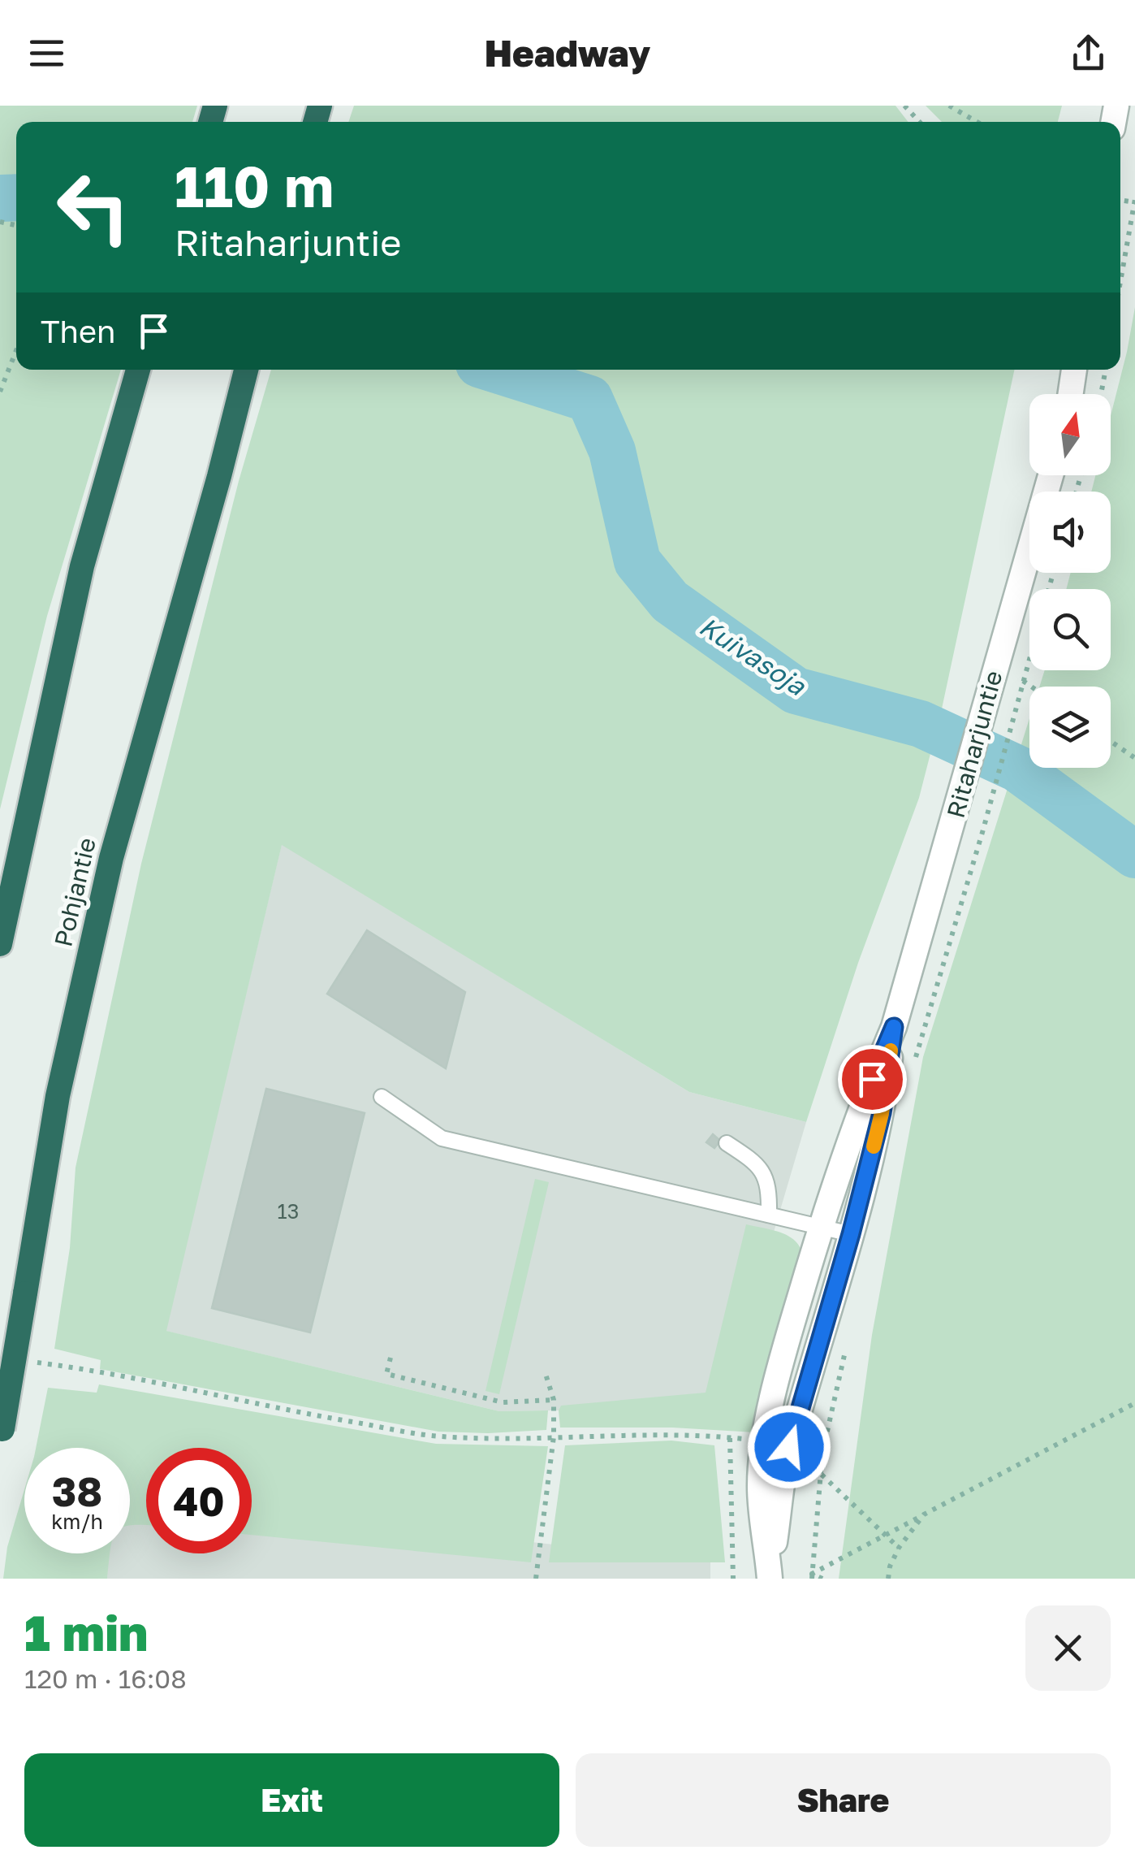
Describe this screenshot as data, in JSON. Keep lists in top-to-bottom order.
{
  "streets": {
    "highway": ["Pohjantie"],
    "street": ["Ritaharjuntie"]
  },
  "water": ["Kuivasoja"],
  "house_numbers": ["13"],
  "north": "top",
  "page": {
    "header": "Headway",
    "turn": ["110 m", "Ritaharjuntie"],
    "then": "Then",
    "speed": "38 km/h",
    "limit": "40",
    "heading": ["1 min", "120 m · 16:08"],
    "buttons": ["Exit", "Share"]
  }
}
